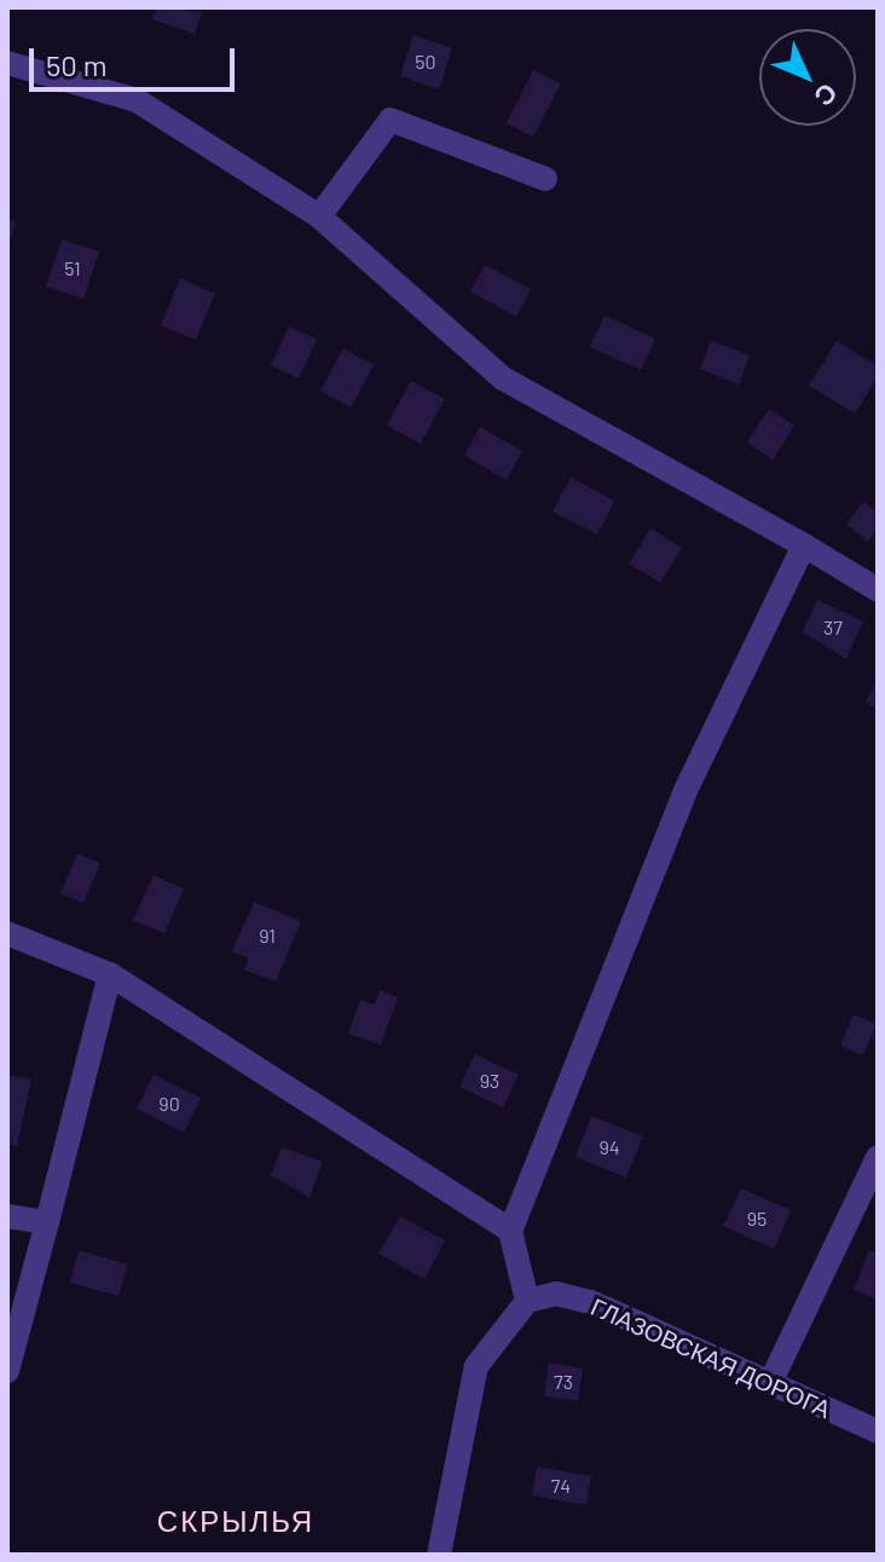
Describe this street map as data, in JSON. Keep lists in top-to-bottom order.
{
  "streets": {
    "street": ["ГЛАЗОВСКАЯ ДОРОГА"]
  },
  "districts": ["СКРЫЛЬЯ"],
  "house_numbers": [
    "50",
    "51",
    "37",
    "91",
    "93",
    "90",
    "94",
    "95",
    "73",
    "74"
  ],
  "scale_bar": "50 m",
  "north": "bottom right"
}
